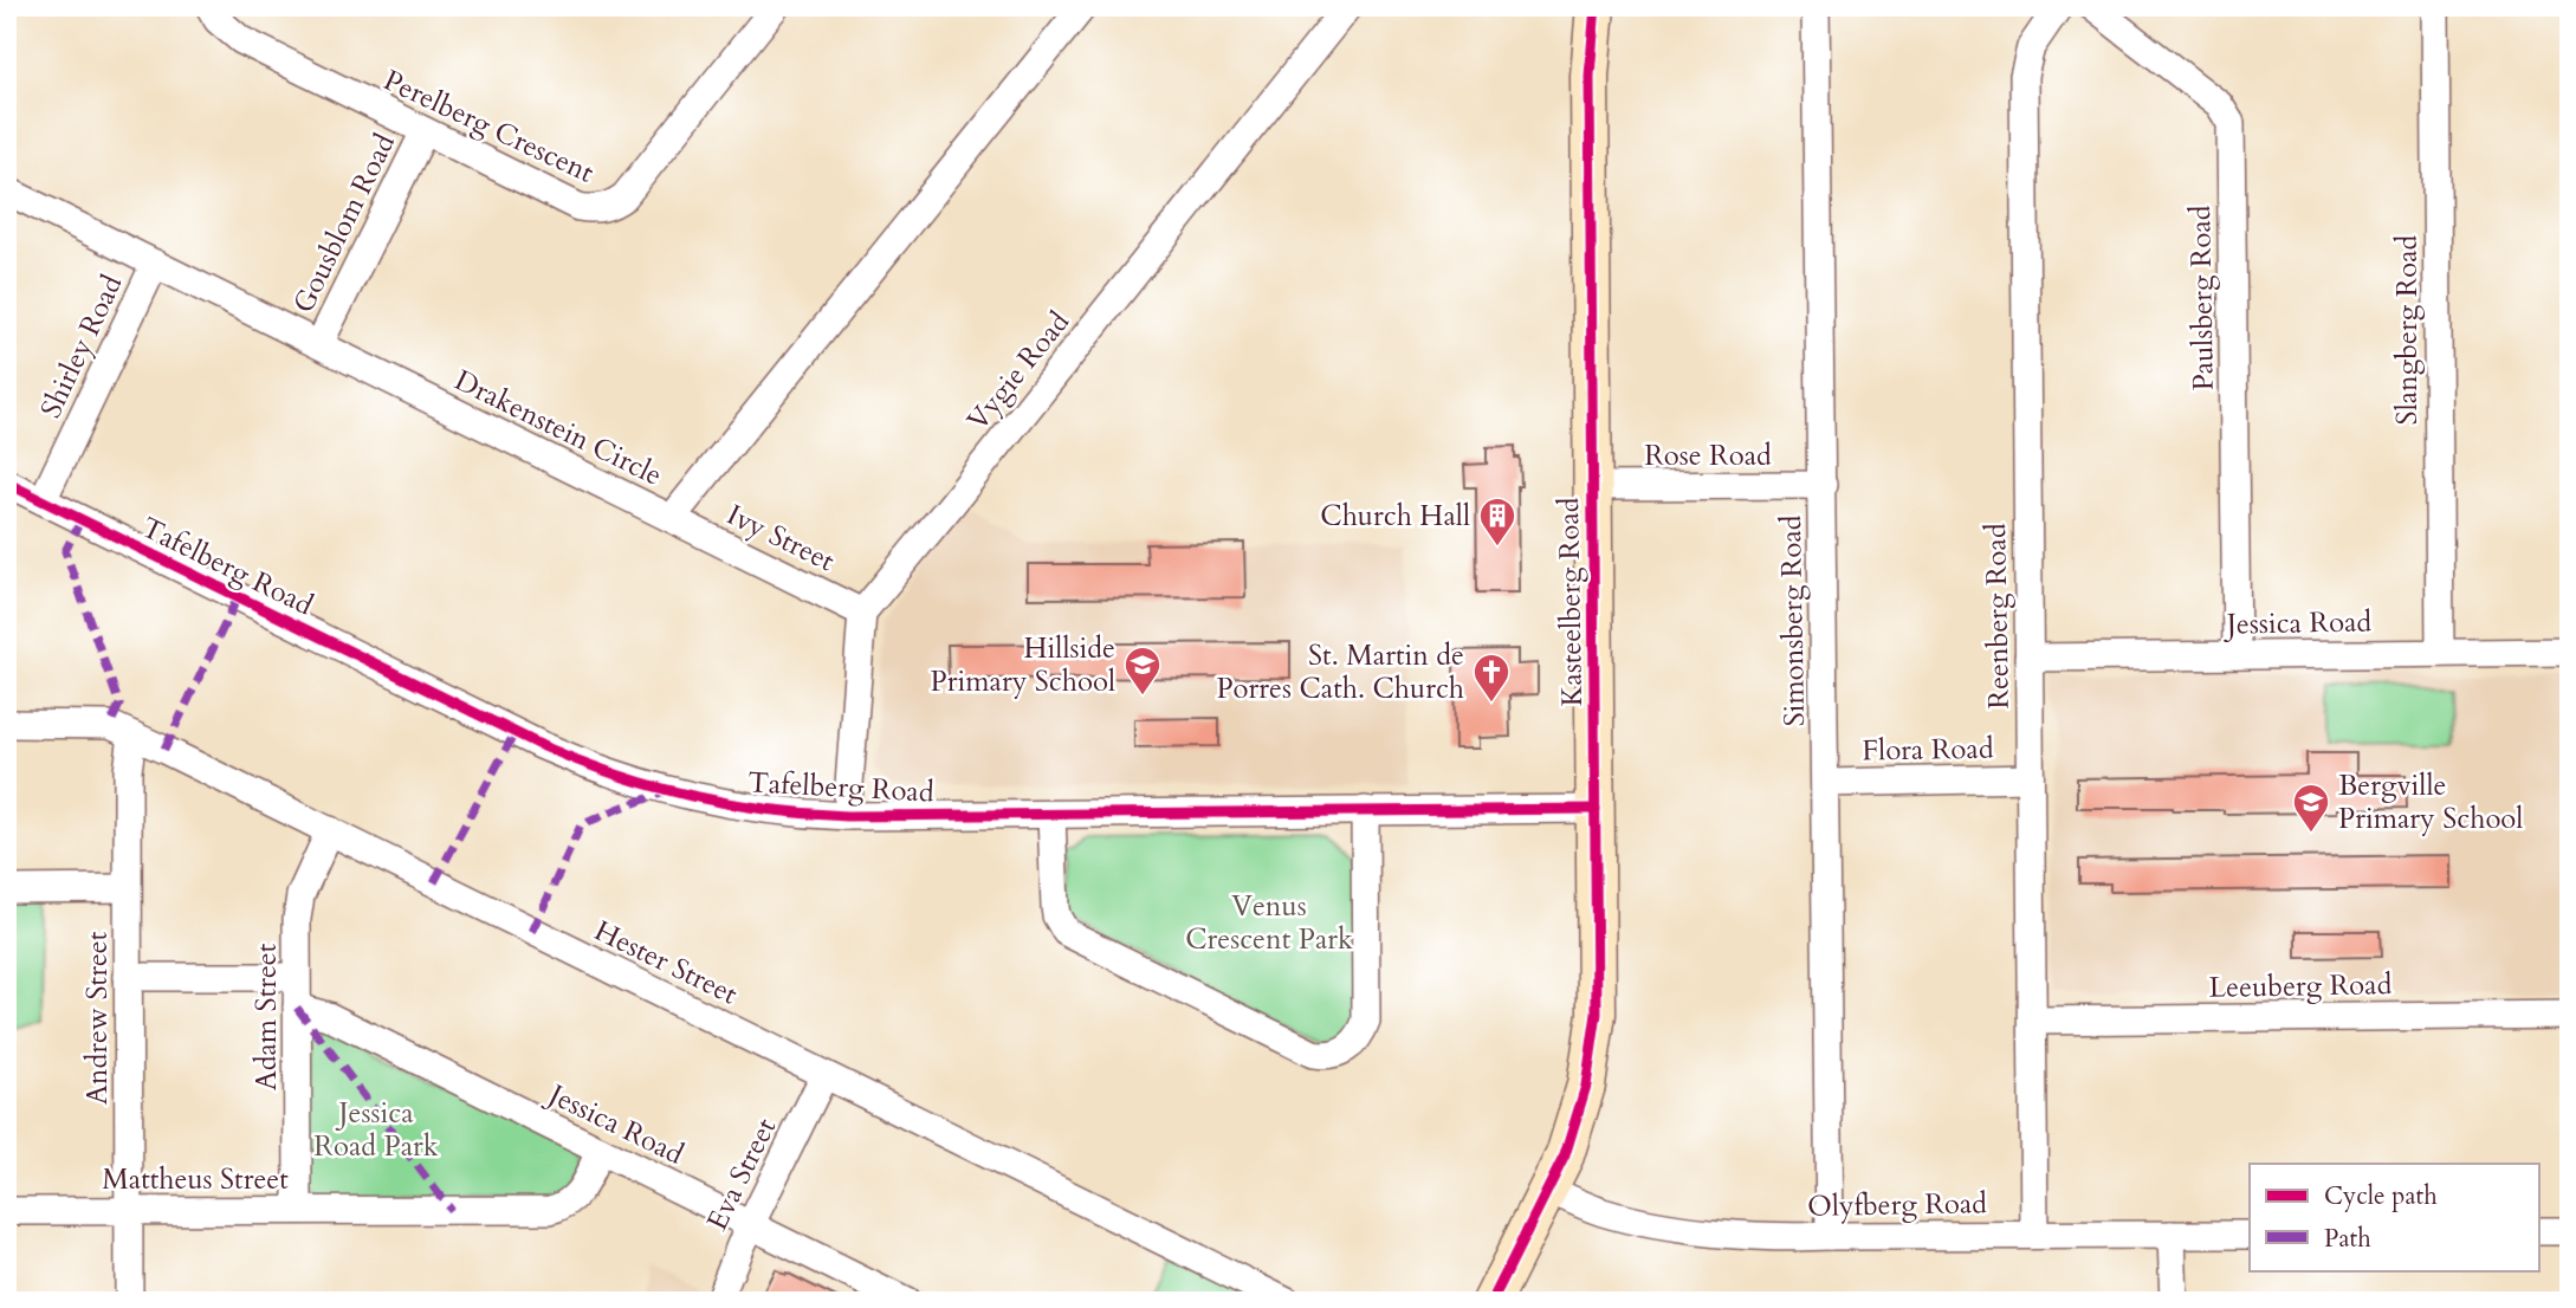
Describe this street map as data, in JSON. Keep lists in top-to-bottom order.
{
  "streets": {
    "street": [
      "Perelberg Crescent",
      "Gousblom Road",
      "Paulsberg Road",
      "Slangberg Road",
      "Shirley Road",
      "Vygie Road",
      "Drakenstein Circle",
      "Rose Road",
      "Ivy Street",
      "Tafelberg Road",
      "Kasteelberg Road",
      "Reenberg Road",
      "Simonsberg Road",
      "Jessica Road",
      "Flora Road",
      "Hester Street",
      "Leeuberg Road",
      "Adam Street",
      "Andrew Street",
      "Eva Street",
      "Mattheus Street",
      "Olyfberg Road"
    ]
  },
  "crossings": [
    ["Perelberg Crescent", "Gousblom Road"],
    ["Gousblom Road", "Drakenstein Circle"],
    ["Paulsberg Road", "Jessica Road"],
    ["Slangberg Road", "Jessica Road"],
    ["Shirley Road", "Drakenstein Circle"],
    ["Shirley Road", "Tafelberg Road"],
    ["Vygie Road", "Ivy Street"],
    ["Drakenstein Circle", "Ivy Street"],
    ["Rose Road", "Kasteelberg Road"],
    ["Rose Road", "Simonsberg Road"],
    ["Tafelberg Road", "Kasteelberg Road"],
    ["Kasteelberg Road", "Olyfberg Road"],
    ["Reenberg Road", "Jessica Road"],
    ["Reenberg Road", "Flora Road"],
    ["Reenberg Road", "Leeuberg Road"],
    ["Reenberg Road", "Olyfberg Road"],
    ["Simonsberg Road", "Flora Road"],
    ["Simonsberg Road", "Olyfberg Road"],
    ["Jessica Road", "Adam Street"],
    ["Jessica Road", "Eva Street"],
    ["Jessica Road", "Mattheus Street"],
    ["Hester Street", "Adam Street"],
    ["Hester Street", "Andrew Street"],
    ["Hester Street", "Eva Street"],
    ["Adam Street", "Mattheus Street"],
    ["Andrew Street", "Mattheus Street"]
  ],
  "parks": ["Venus Crescent Park", "Jessica Road Park"],
  "places": {
    "building": ["Church Hall"],
    "school or university": ["Hillside Primary School", "Bergville Primary School"],
    "church": ["St. Martin de Porres Cath. Church"]
  },
  "legend": ["Cycle path", "Path"]
}
